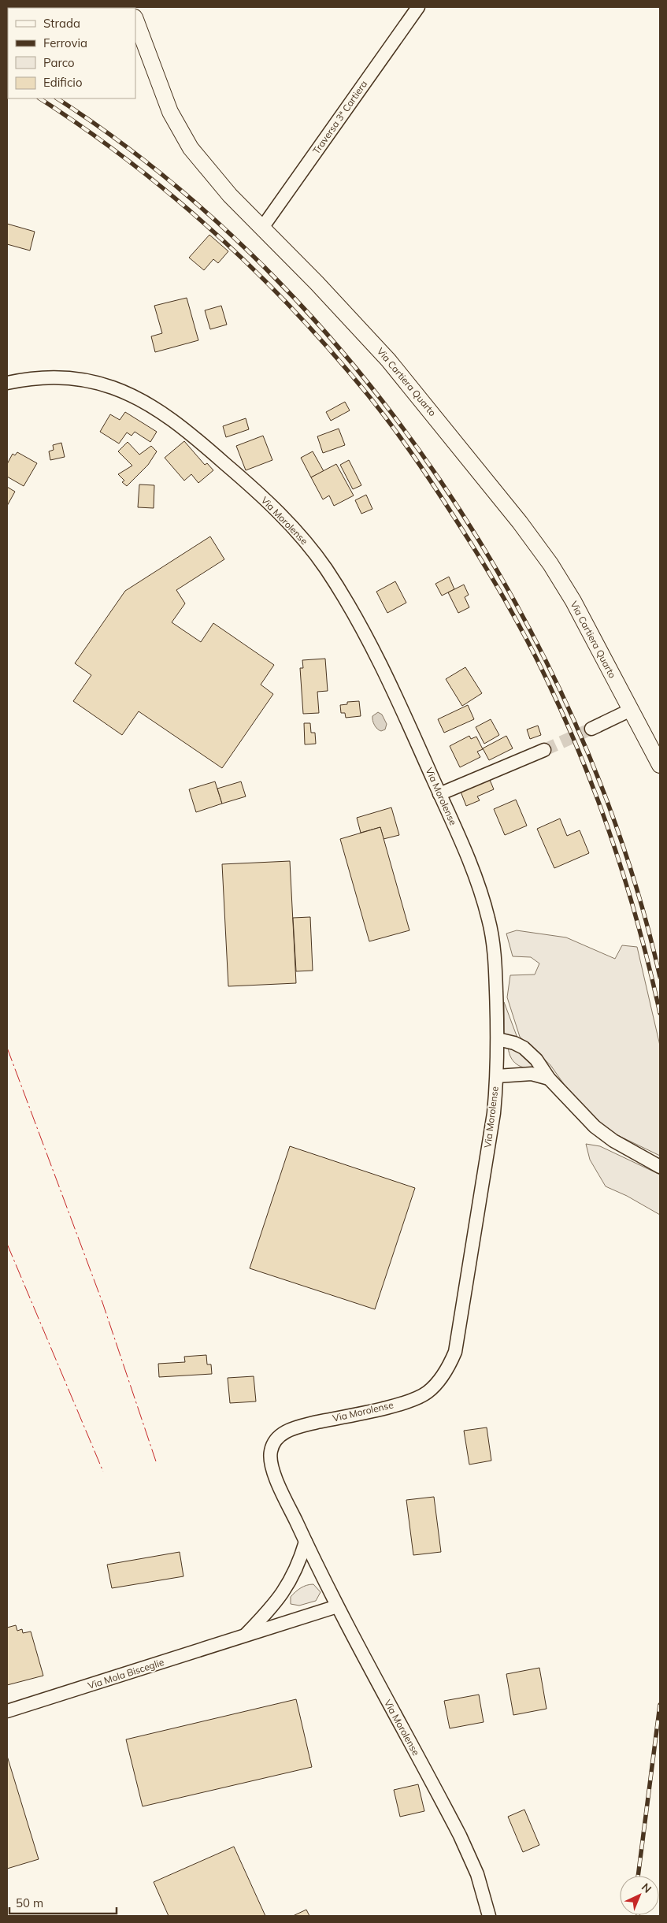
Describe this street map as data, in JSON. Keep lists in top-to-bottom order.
{
  "streets": {
    "street": [
      "Traversa 3ª Cartiera",
      "Via Cartiera Quarto",
      "Via Morolense",
      "Via Mola Bisceglie"
    ]
  },
  "crossings": [
    ["Traversa 3ª Cartiera", "Via Cartiera Quarto"],
    ["Via Morolense", "Via Mola Bisceglie"]
  ],
  "legend": [
    "Strada",
    "Ferrovia",
    "Parco",
    "Edificio"
  ],
  "scale_bar": "50 m",
  "north": "top right"
}
